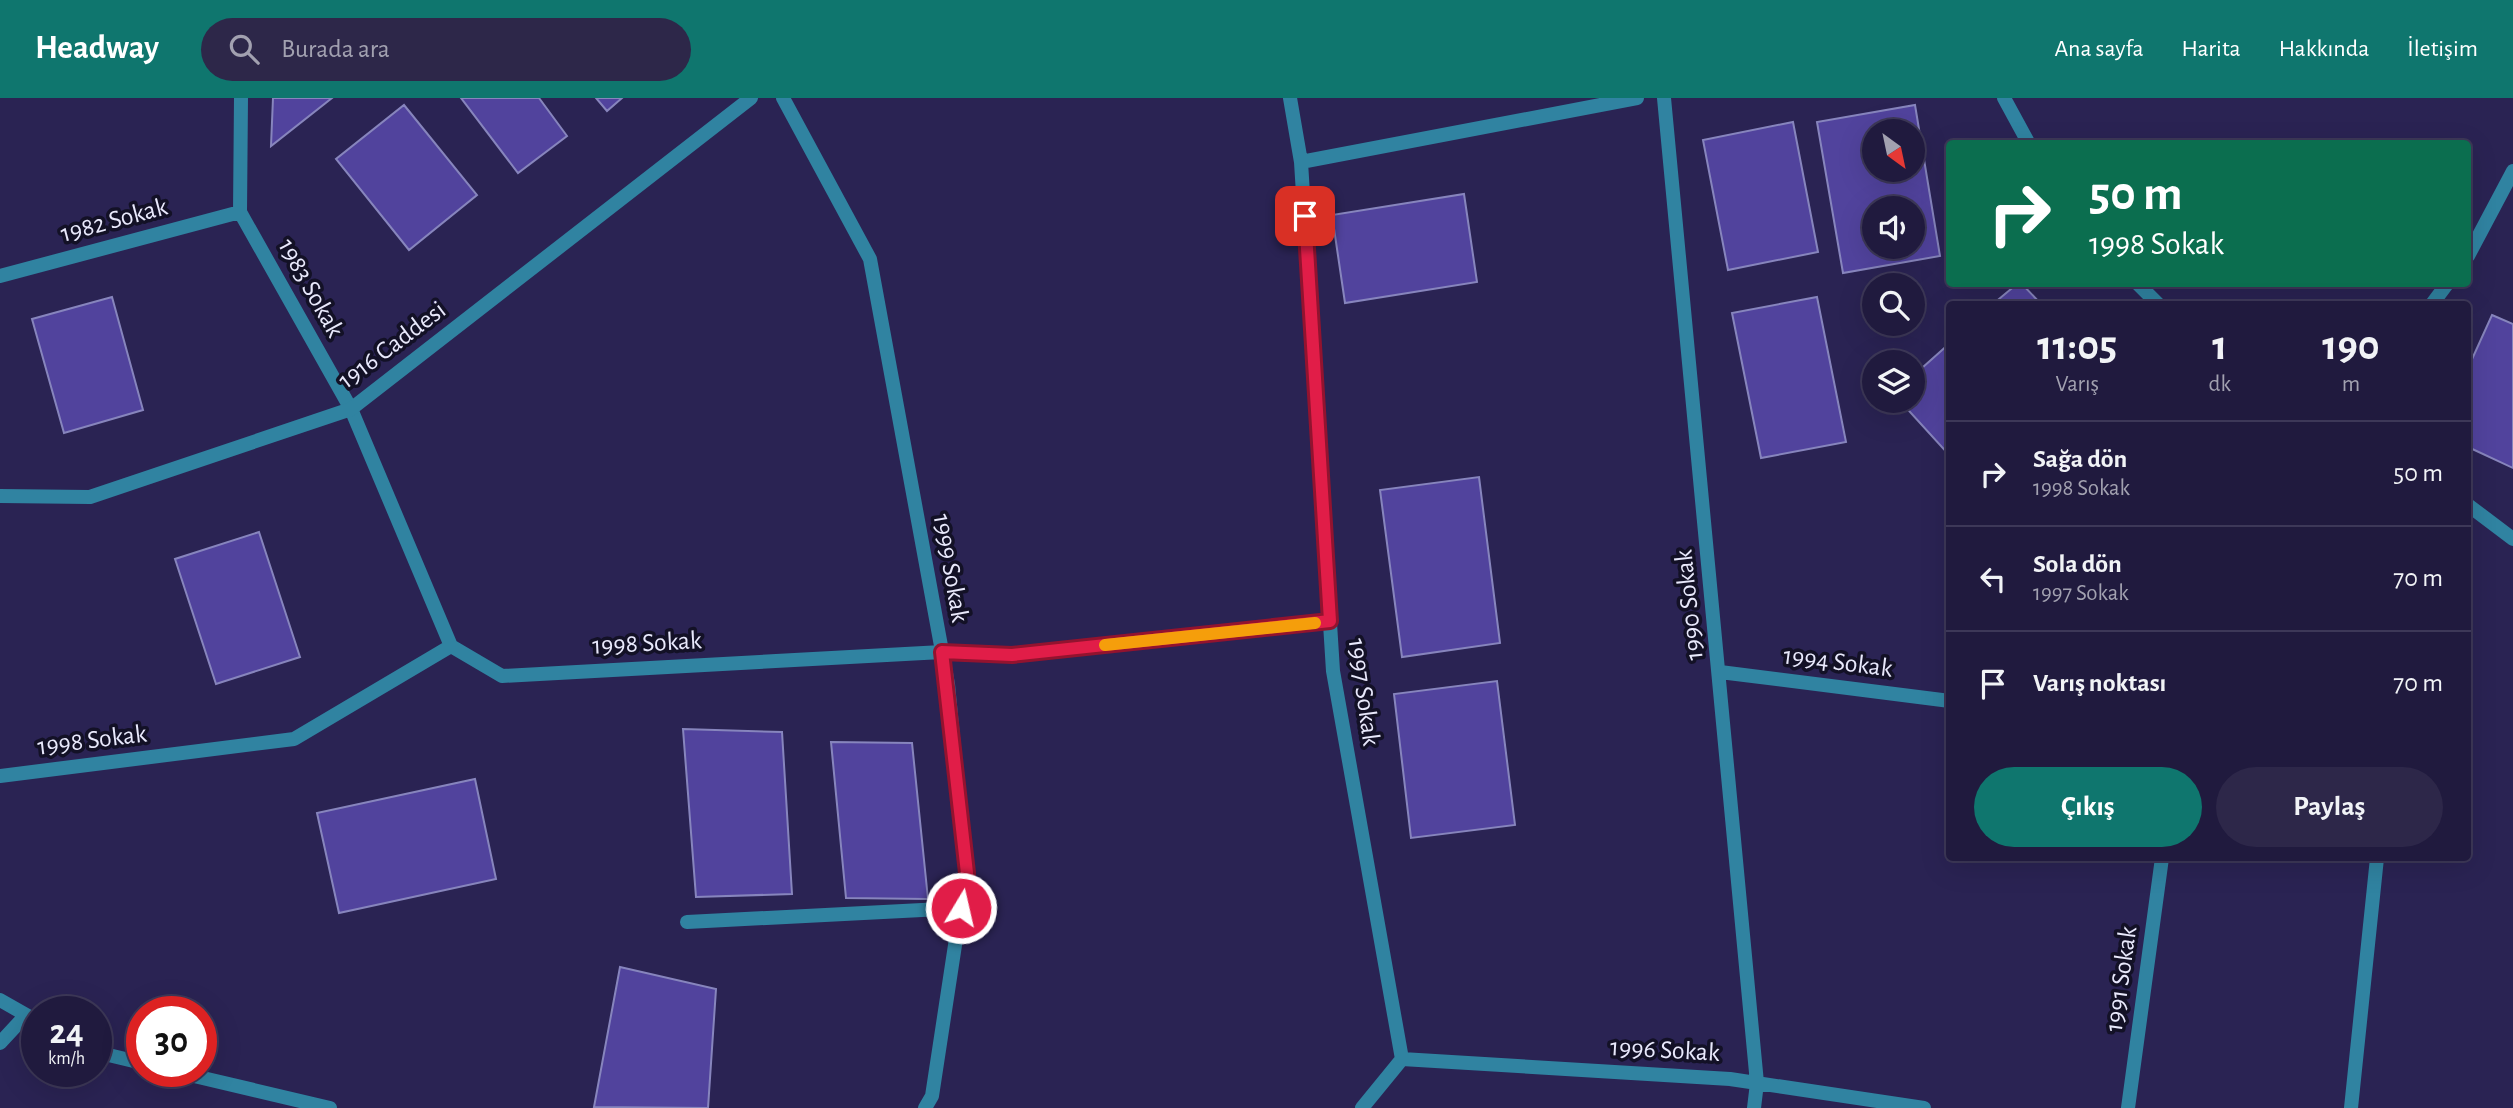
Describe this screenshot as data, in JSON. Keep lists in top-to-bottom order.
{
  "streets": {
    "street": [
      "1982 Sokak",
      "1983 Sokak",
      "1916 Caddesi",
      "1999 Sokak",
      "1990 Sokak",
      "1998 Sokak",
      "1994 Sokak",
      "1997 Sokak",
      "1991 Sokak",
      "1996 Sokak"
    ]
  },
  "crossings": [
    ["1982 Sokak", "1983 Sokak"],
    ["1983 Sokak", "1916 Caddesi"],
    ["1983 Sokak", "1998 Sokak"],
    ["1999 Sokak", "1998 Sokak"],
    ["1990 Sokak", "1994 Sokak"],
    ["1990 Sokak", "1996 Sokak"],
    ["1998 Sokak", "1997 Sokak"],
    ["1997 Sokak", "1996 Sokak"]
  ],
  "north": "bottom right",
  "page": {
    "header": "Headway",
    "search": "Burada ara",
    "nav": [
      "Ana sayfa",
      "Harita",
      "Hakkında",
      "İletişim"
    ],
    "turn": ["50 m", "1998 Sokak"],
    "eta": [
      "11:05",
      "Varış",
      "1",
      "dk",
      "190",
      "m"
    ],
    "list": [
      {
        "name": "Sağa dön",
        "note": "1998 Sokak",
        "value": "50 m"
      },
      {
        "name": "Sola dön",
        "note": "1997 Sokak",
        "value": "70 m"
      },
      {
        "name": "Varış noktası",
        "value": "70 m"
      }
    ],
    "buttons": ["Çıkış", "Paylaş"],
    "speed": "24 km/h",
    "limit": "30"
  }
}
